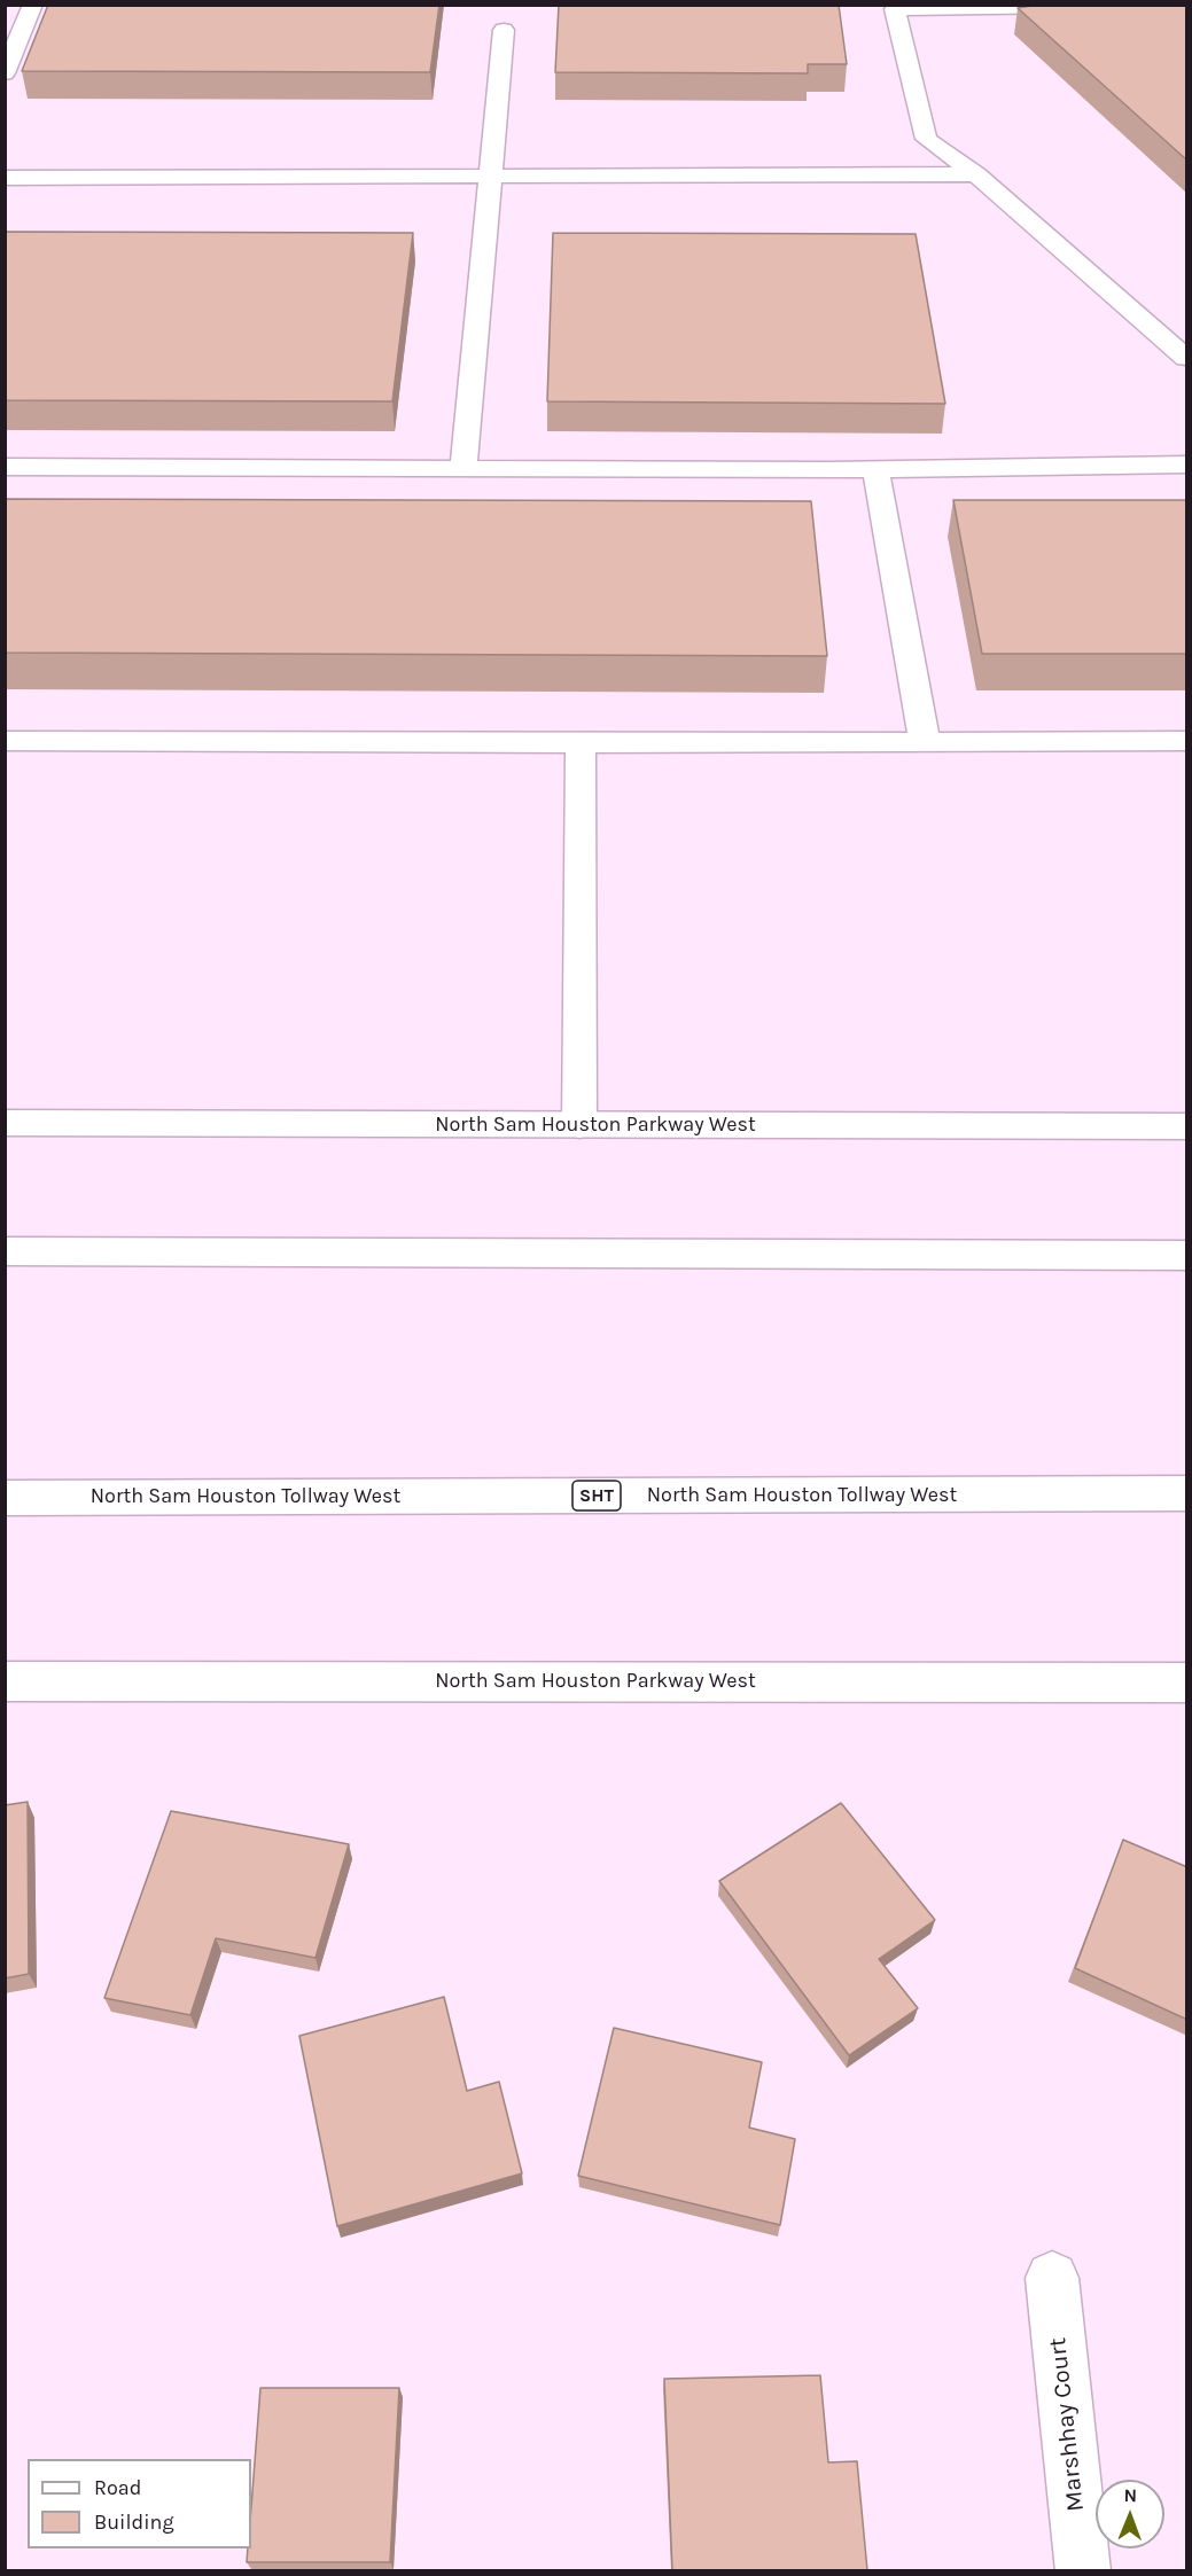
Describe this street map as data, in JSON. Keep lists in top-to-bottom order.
{
  "streets": {
    "main road": [
      "North Sam Houston Parkway West",
      "SHT",
      "North Sam Houston Tollway West",
      "Marshhay Court"
    ]
  },
  "legend": ["Road", "Building"],
  "north": "top"
}
